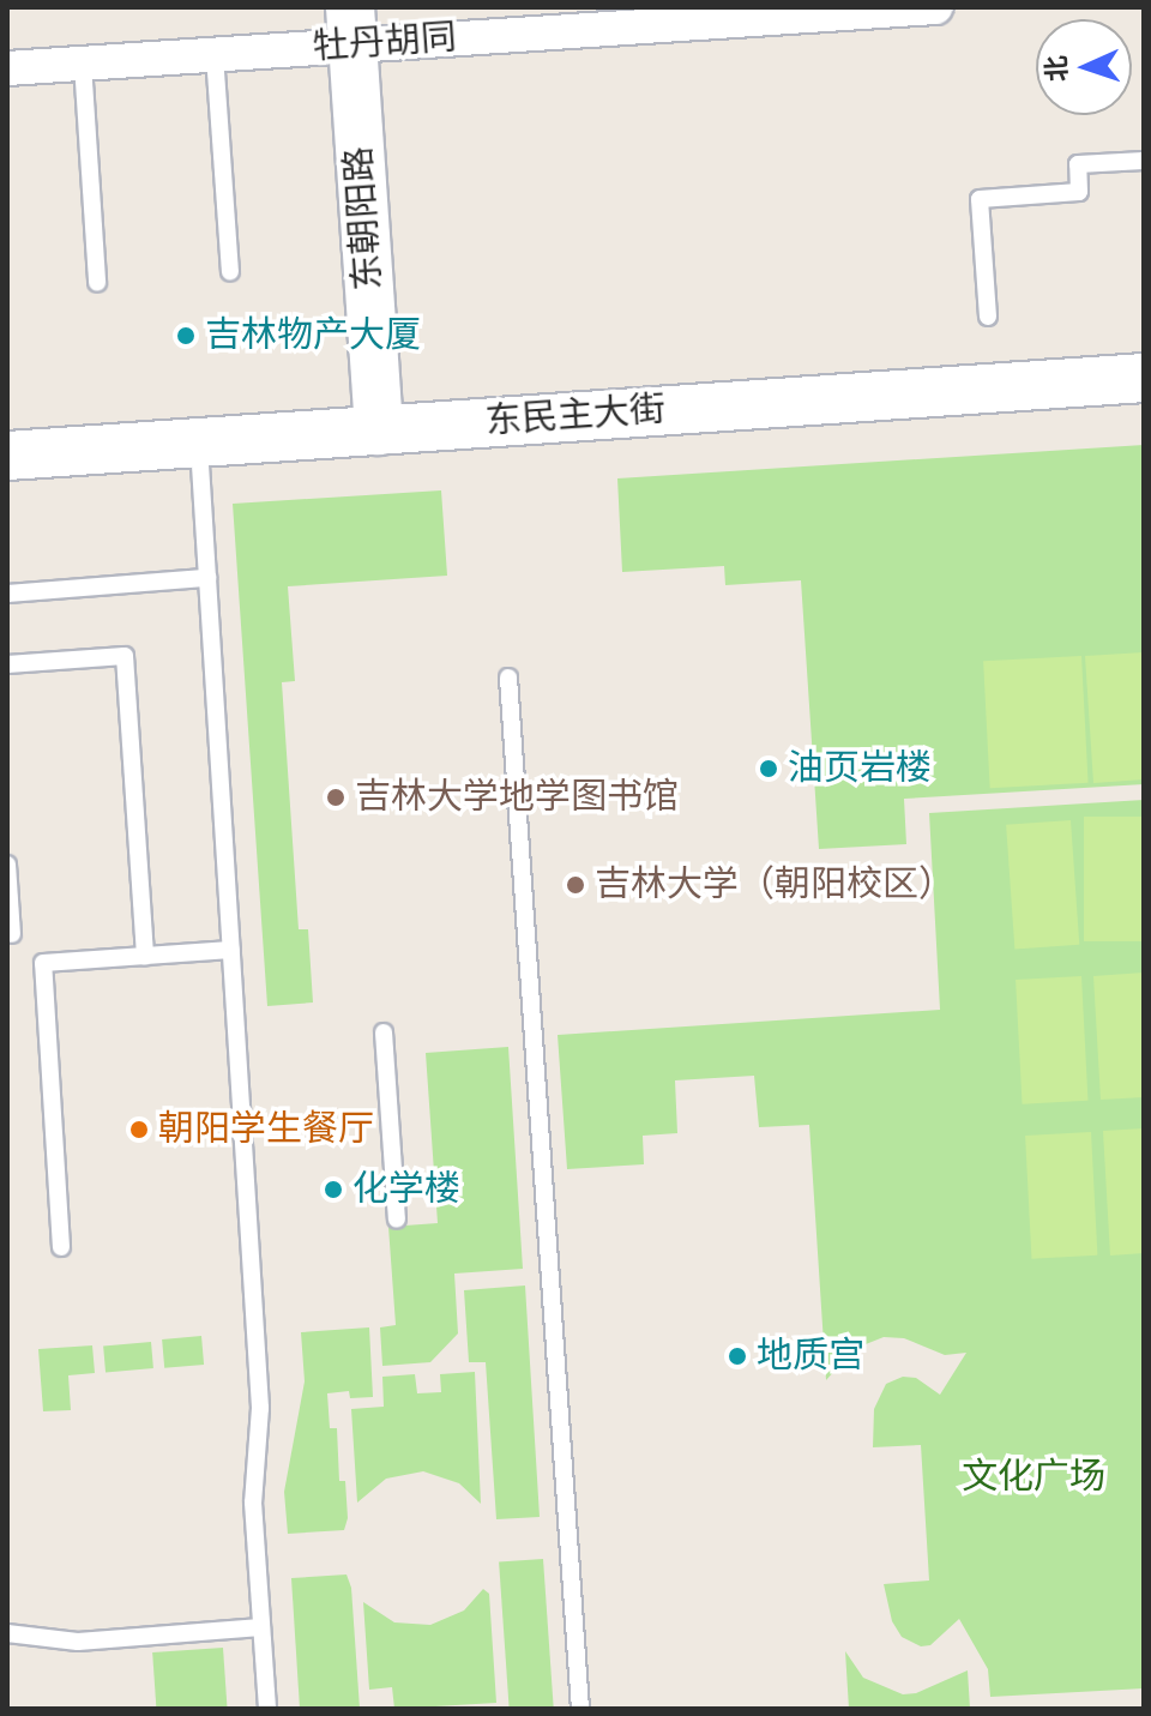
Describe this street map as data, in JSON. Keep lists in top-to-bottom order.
{
  "streets": {
    "main road": ["东朝阳路", "东民主大街"],
    "street": ["牡丹胡同"]
  },
  "crossings": [
    ["牡丹胡同", "东朝阳路"],
    ["东朝阳路", "东民主大街"]
  ],
  "parks": ["文化广场"],
  "places": [
    "吉林物产大厦",
    "油页岩楼",
    "吉林大学地学图书馆",
    "吉林大学（朝阳校区）",
    "朝阳学生餐厅",
    "化学楼",
    "地质宫"
  ],
  "north": "left"
}
